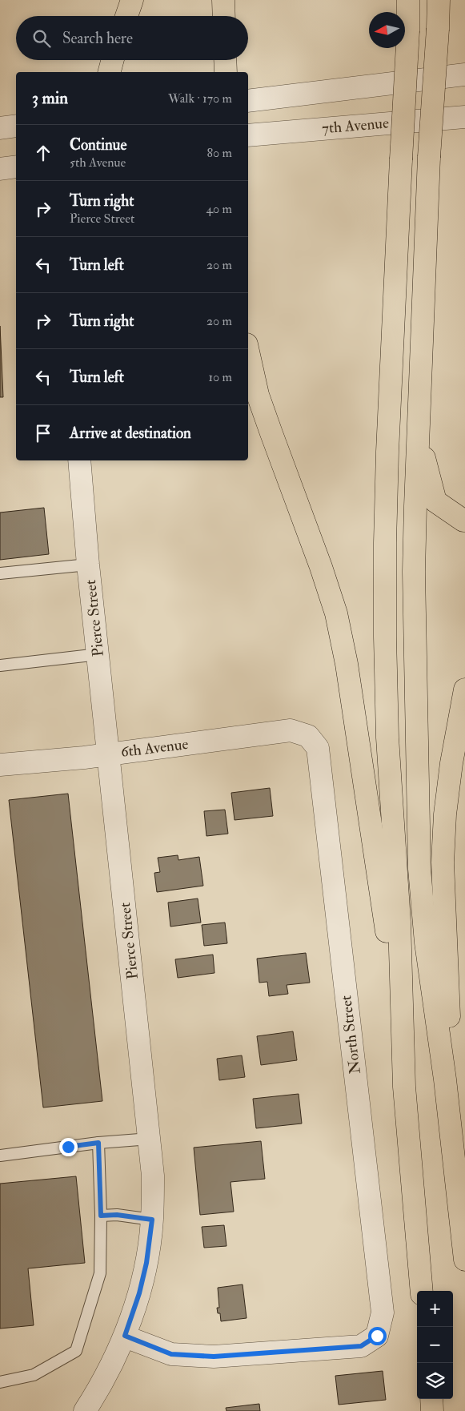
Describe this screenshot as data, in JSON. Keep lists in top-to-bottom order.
{
  "streets": {
    "street": [
      "7th Avenue",
      "Pierce Street",
      "6th Avenue",
      "North Street"
    ]
  },
  "crossings": [
    ["Pierce Street", "6th Avenue"],
    ["Pierce Street", "North Street"],
    ["6th Avenue", "North Street"]
  ],
  "north": "left",
  "page": {
    "search": "Search here",
    "heading": ["3 min", "Walk · 170 m"],
    "list": [
      ["Continue", "5th Avenue", "80 m"],
      ["Turn right", "Pierce Street", "40 m"],
      ["Turn left", "20 m"],
      ["Turn right", "20 m"],
      ["Turn left", "10 m"],
      "Arrive at destination"
    ],
    "map_buttons": ["+", "−"]
  }
}
